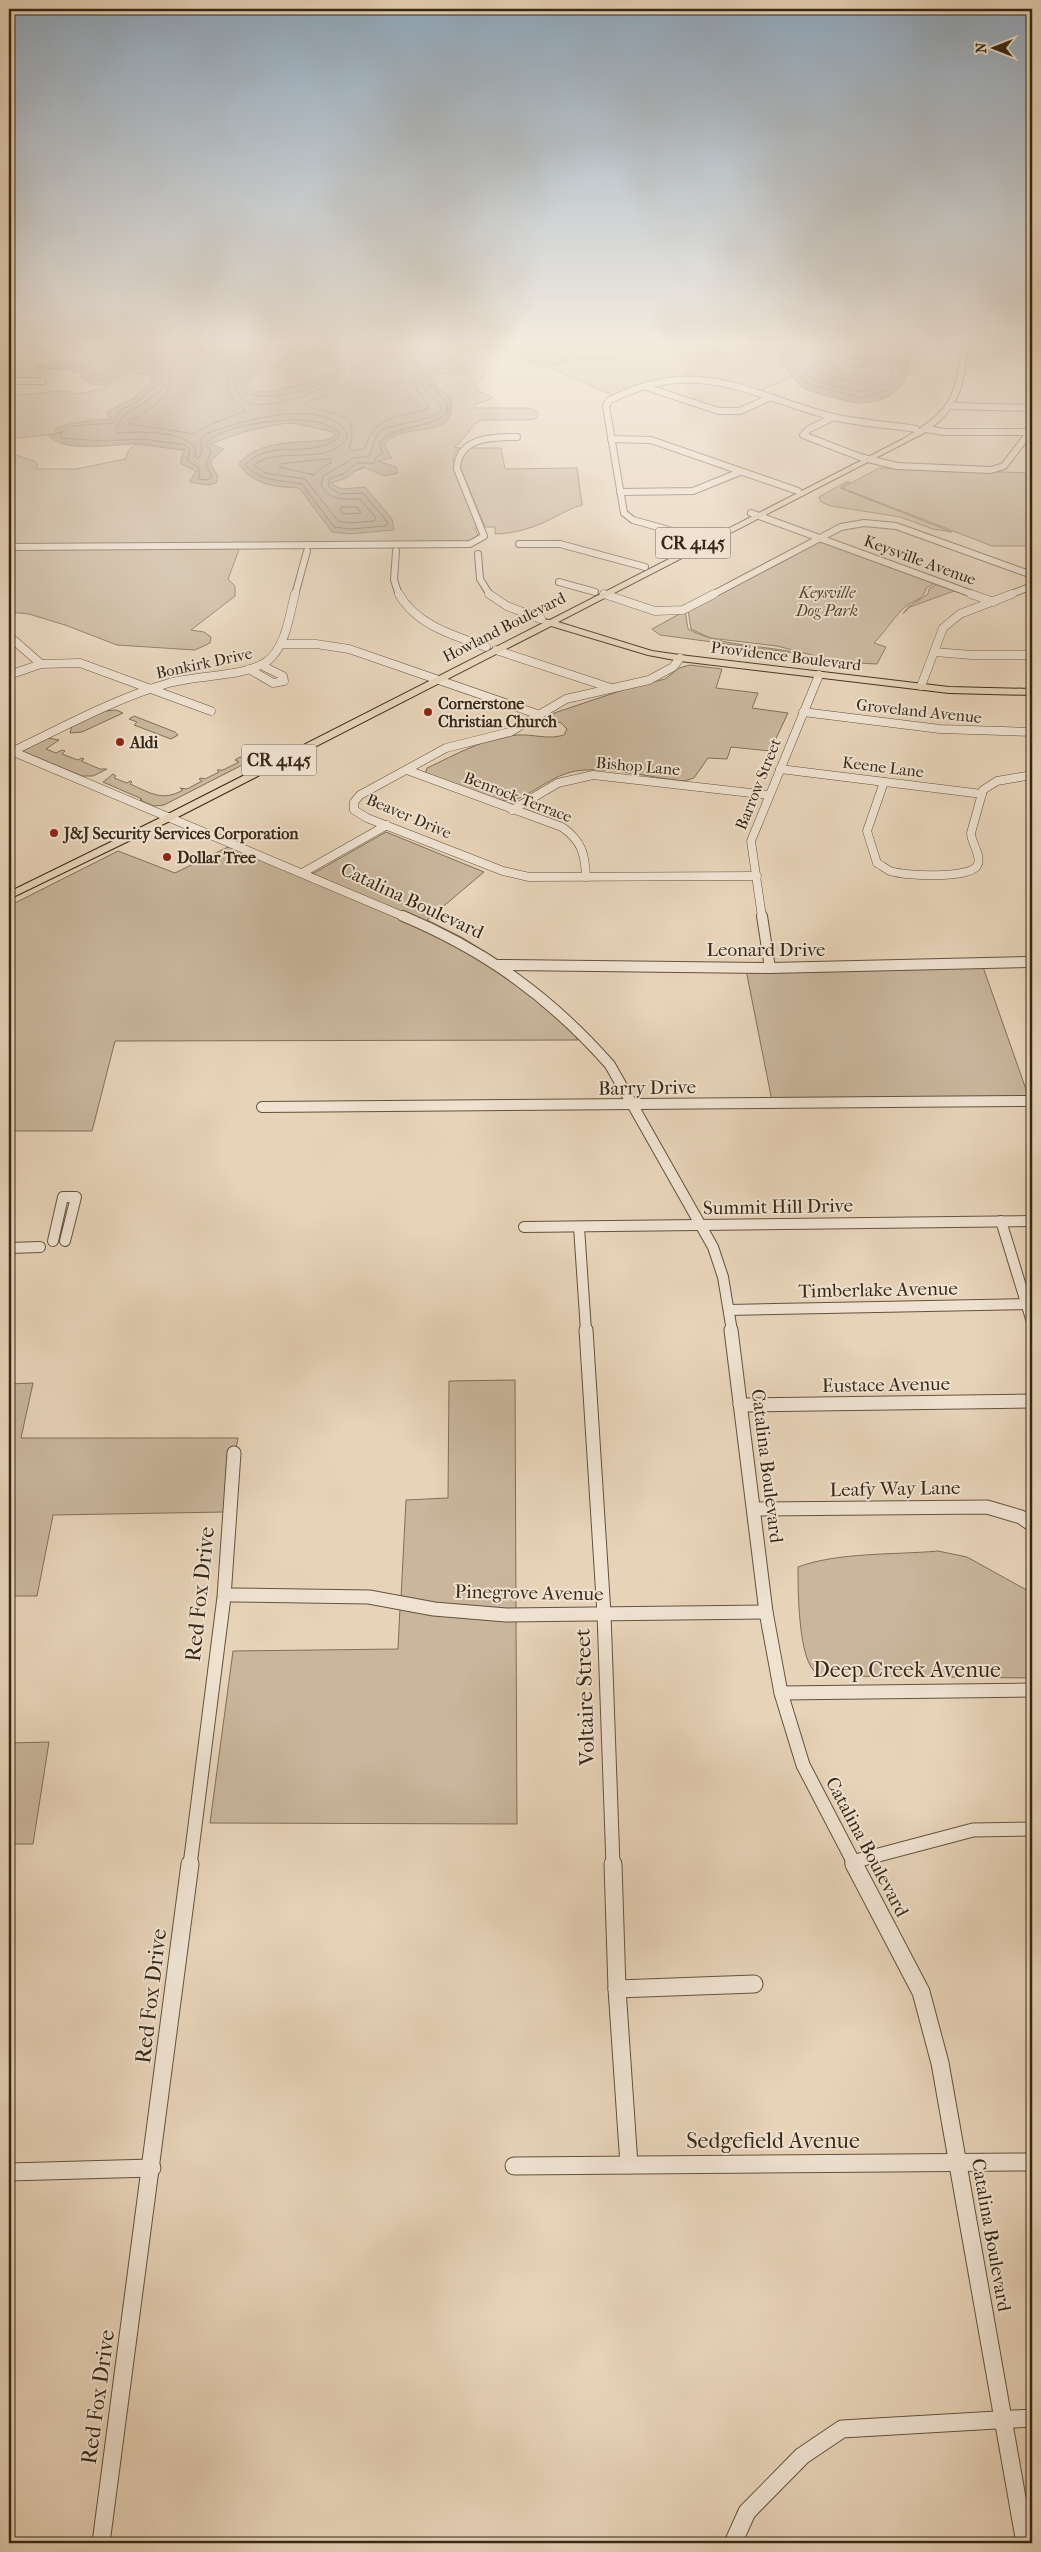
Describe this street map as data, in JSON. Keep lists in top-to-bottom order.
{
  "streets": {
    "main road": ["CR 4145", "Howland Boulevard", "Providence Boulevard"],
    "street": [
      "Keysville Avenue",
      "Bonkirk Drive",
      "Groveland Avenue",
      "Bishop Lane",
      "Keene Lane",
      "Barrow Street",
      "Benrock Terrace",
      "Beaver Drive",
      "Catalina Boulevard",
      "Leonard Drive",
      "Barry Drive",
      "Summit Hill Drive",
      "Timberlake Avenue",
      "Eustace Avenue",
      "Leafy Way Lane",
      "Pinegrove Avenue",
      "Red Fox Drive",
      "Deep Creek Avenue",
      "Voltaire Street",
      "Sedgefield Avenue"
    ]
  },
  "crossings": [
    ["Keysville Avenue", "Howland Boulevard"],
    ["Howland Boulevard", "Providence Boulevard"],
    ["Howland Boulevard", "Catalina Boulevard"],
    ["Providence Boulevard", "Barrow Street"],
    ["Providence Boulevard", "Beaver Drive"],
    ["Bonkirk Drive", "Catalina Boulevard"],
    ["Groveland Avenue", "Barrow Street"],
    ["Bishop Lane", "Barrow Street"],
    ["Bishop Lane", "Benrock Terrace"],
    ["Keene Lane", "Barrow Street"],
    ["Barrow Street", "Beaver Drive"],
    ["Barrow Street", "Leonard Drive"],
    ["Benrock Terrace", "Beaver Drive"],
    ["Catalina Boulevard", "Leonard Drive"],
    ["Catalina Boulevard", "Barry Drive"],
    ["Catalina Boulevard", "Summit Hill Drive"],
    ["Catalina Boulevard", "Timberlake Avenue"],
    ["Catalina Boulevard", "Eustace Avenue"],
    ["Catalina Boulevard", "Leafy Way Lane"],
    ["Catalina Boulevard", "Pinegrove Avenue"],
    ["Catalina Boulevard", "Deep Creek Avenue"],
    ["Catalina Boulevard", "Sedgefield Avenue"],
    ["Summit Hill Drive", "Voltaire Street"],
    ["Pinegrove Avenue", "Voltaire Street"],
    ["Voltaire Street", "Sedgefield Avenue"]
  ],
  "parks": ["Keysville Dog Park"],
  "places": [
    "Cornerstone Christian Church",
    "Aldi",
    "J&J Security Services Corporation",
    "Dollar Tree"
  ],
  "north": "left"
}
